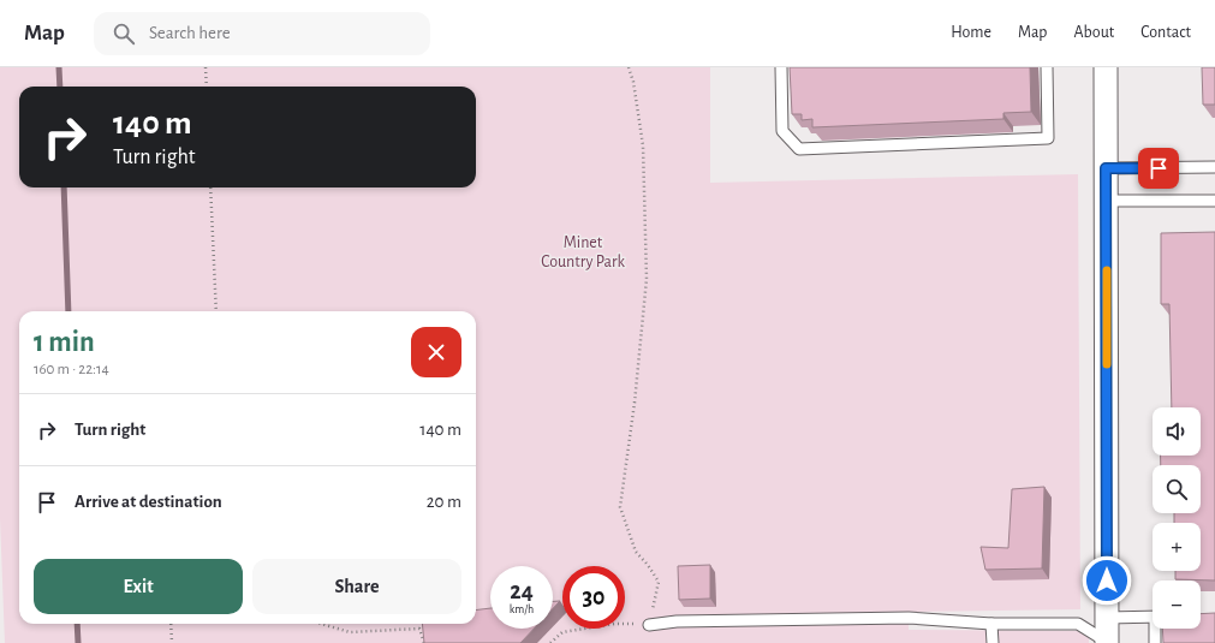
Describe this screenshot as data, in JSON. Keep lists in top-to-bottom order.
{
  "parks": ["Minet Country Park"],
  "page": {
    "header": "Map",
    "search": "Search here",
    "nav": [
      "Home",
      "Map",
      "About",
      "Contact"
    ],
    "turn": ["140 m", "Turn right"],
    "heading": ["1 min", "160 m · 22:14"],
    "list": [
      {
        "name": "Turn right",
        "value": "140 m"
      },
      {
        "name": "Arrive at destination",
        "value": "20 m"
      }
    ],
    "map_buttons": ["+", "−"],
    "buttons": ["Exit", "Share"],
    "speed": "24 km/h",
    "limit": "30"
  }
}
